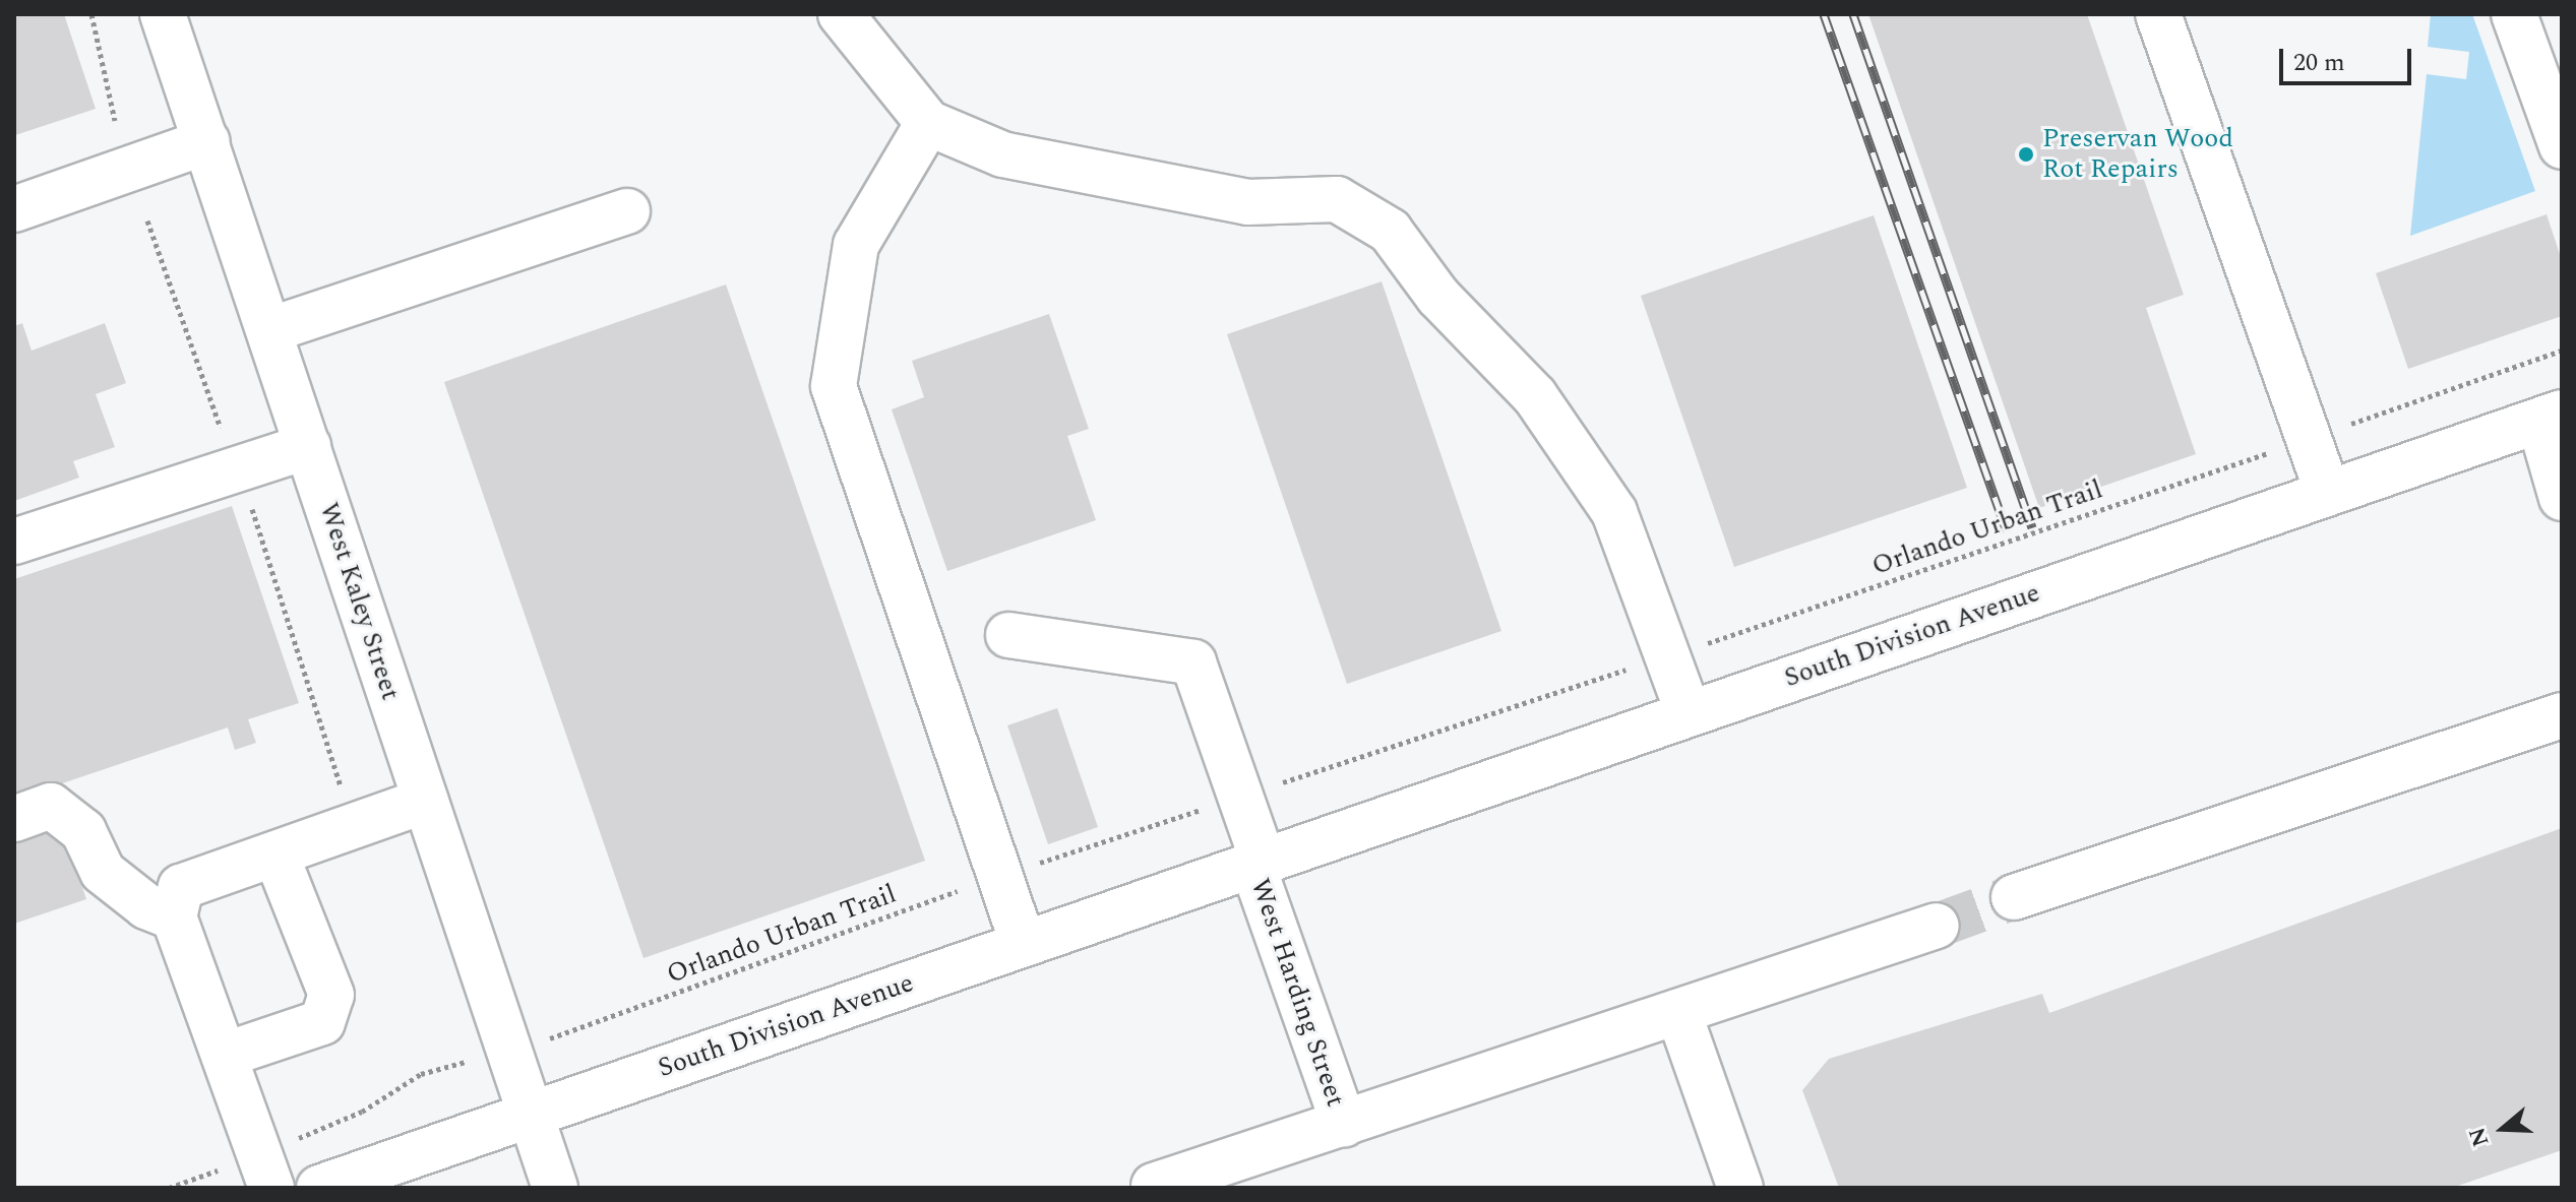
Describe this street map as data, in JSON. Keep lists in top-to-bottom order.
{
  "streets": {
    "street": ["West Kaley Street", "South Division Avenue", "West Harding Street"],
    "path": ["Orlando Urban Trail"]
  },
  "crossings": [
    ["West Kaley Street", "South Division Avenue"],
    ["South Division Avenue", "West Harding Street"]
  ],
  "places": ["Preservan Wood Rot Repairs"],
  "scale_bar": "20 m",
  "north": "left"
}
